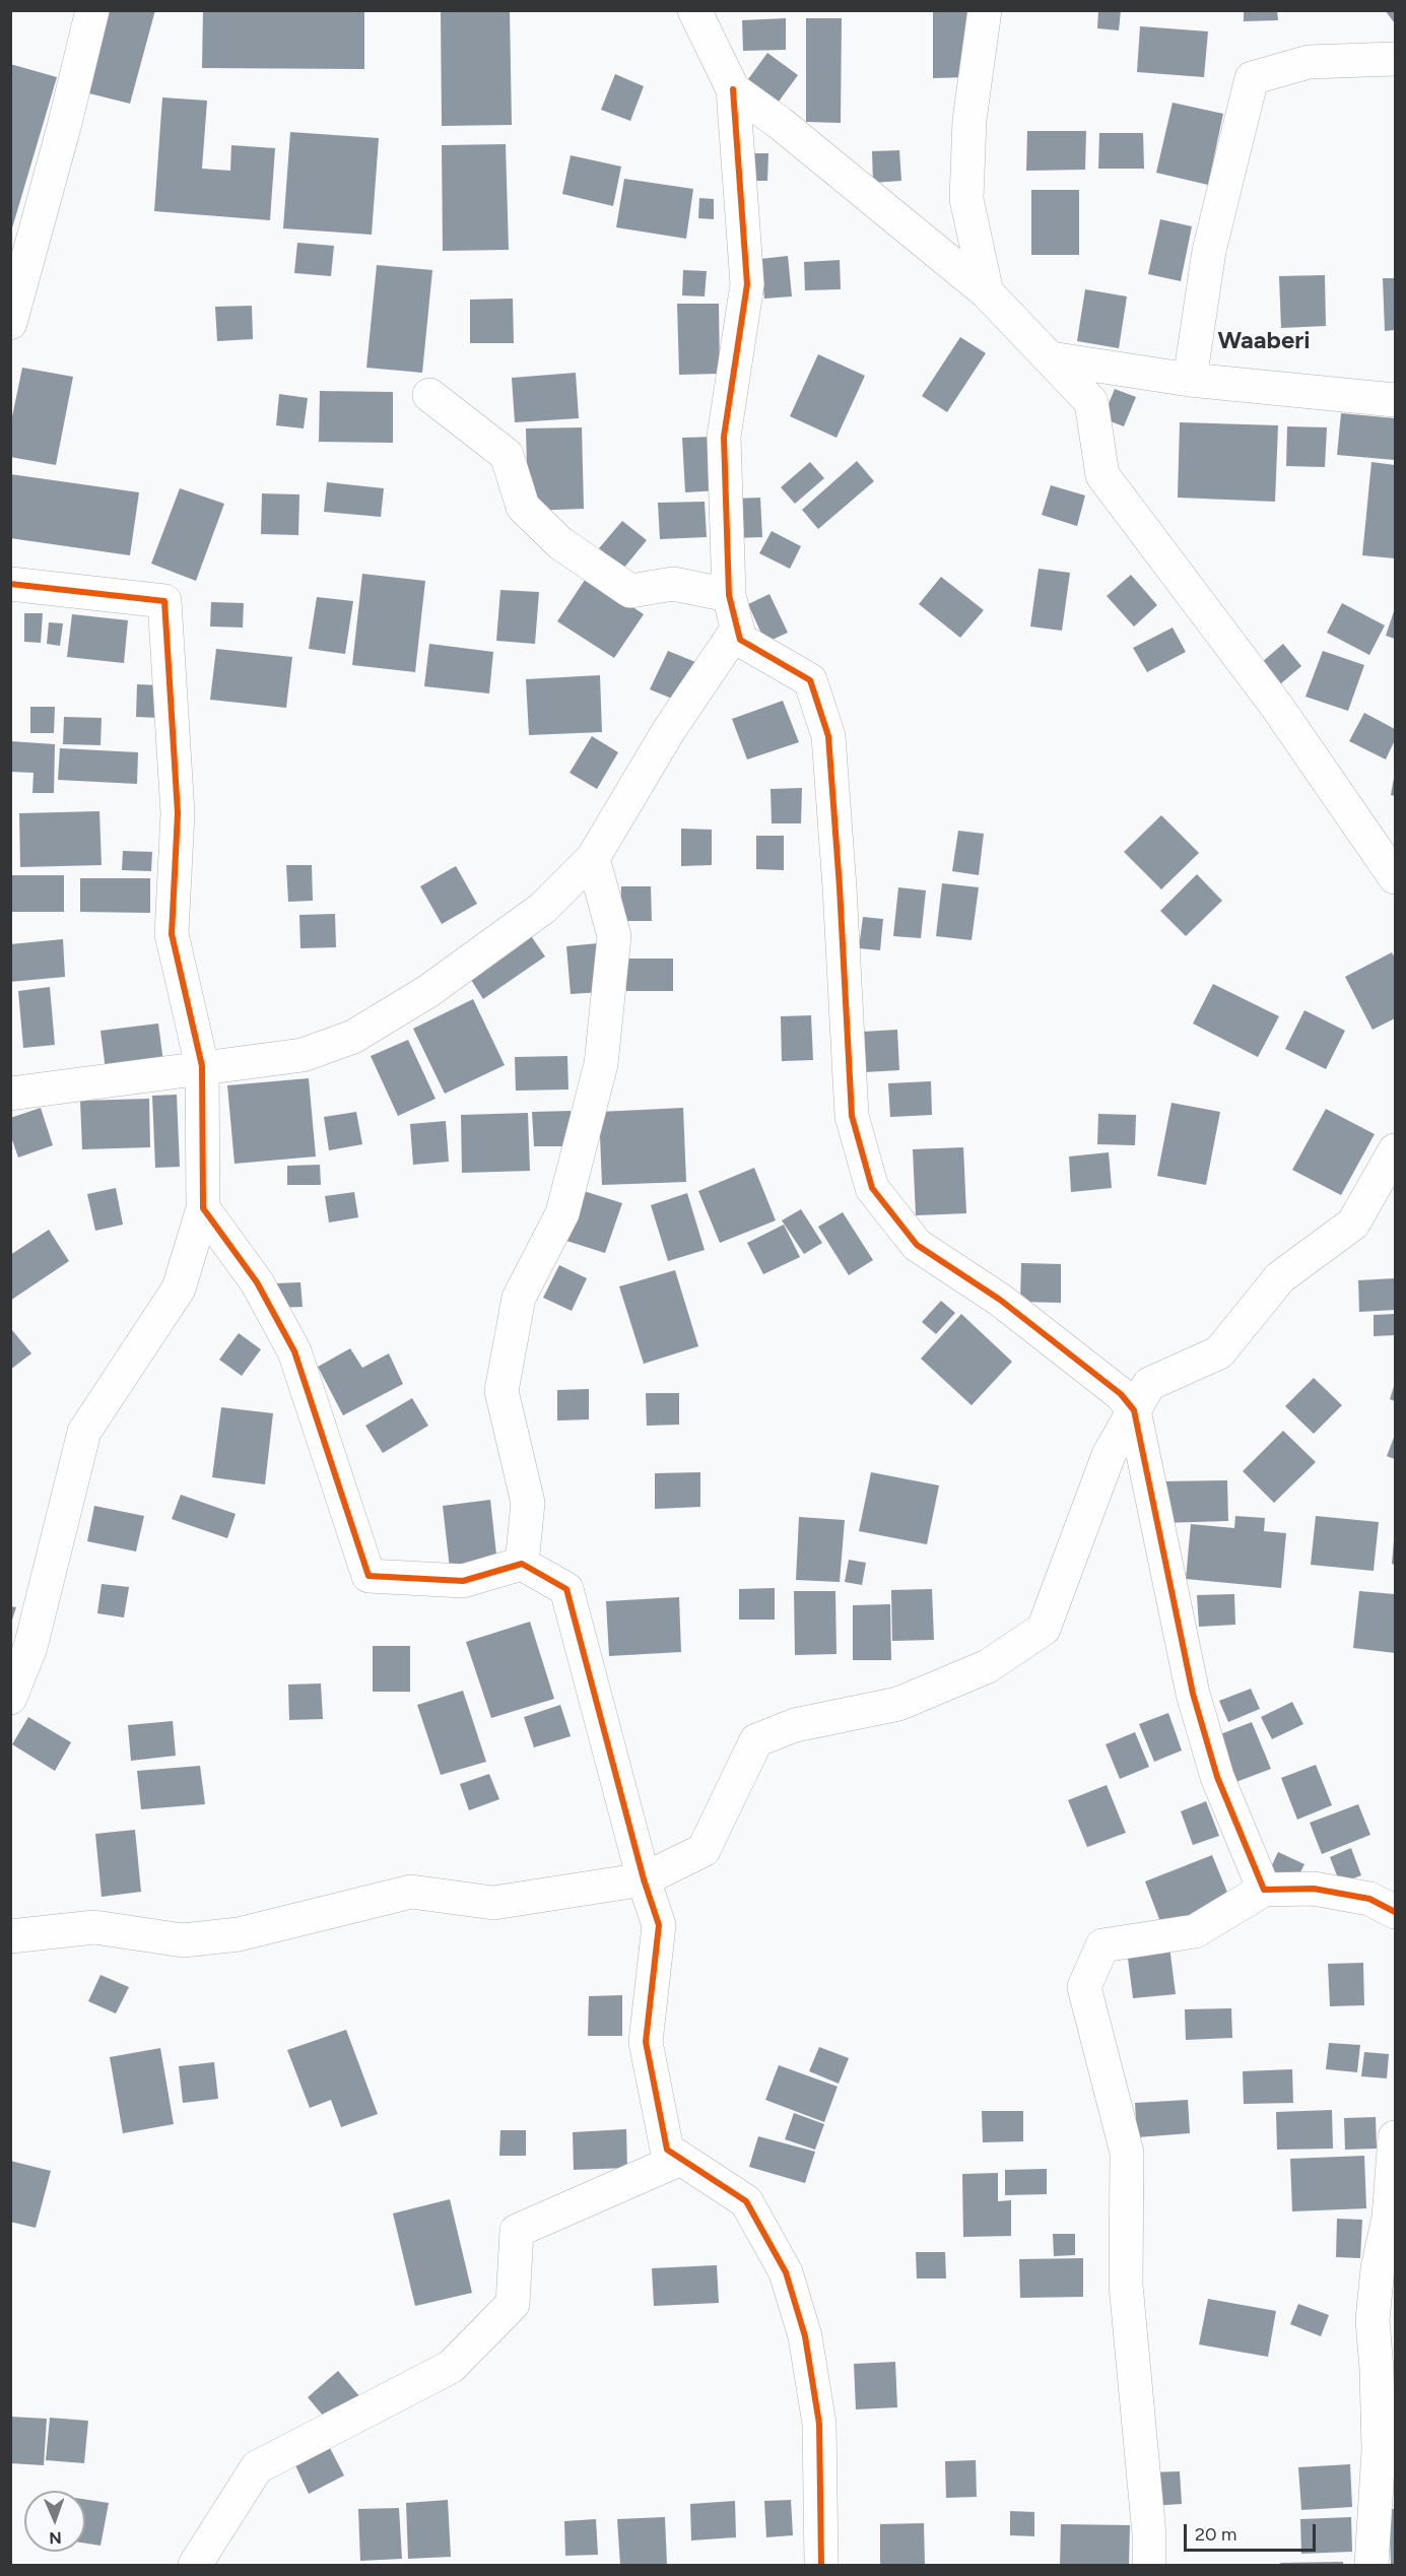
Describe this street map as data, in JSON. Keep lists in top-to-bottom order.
{
  "districts": ["Waaberi"],
  "scale_bar": "20 m",
  "north": "bottom"
}
